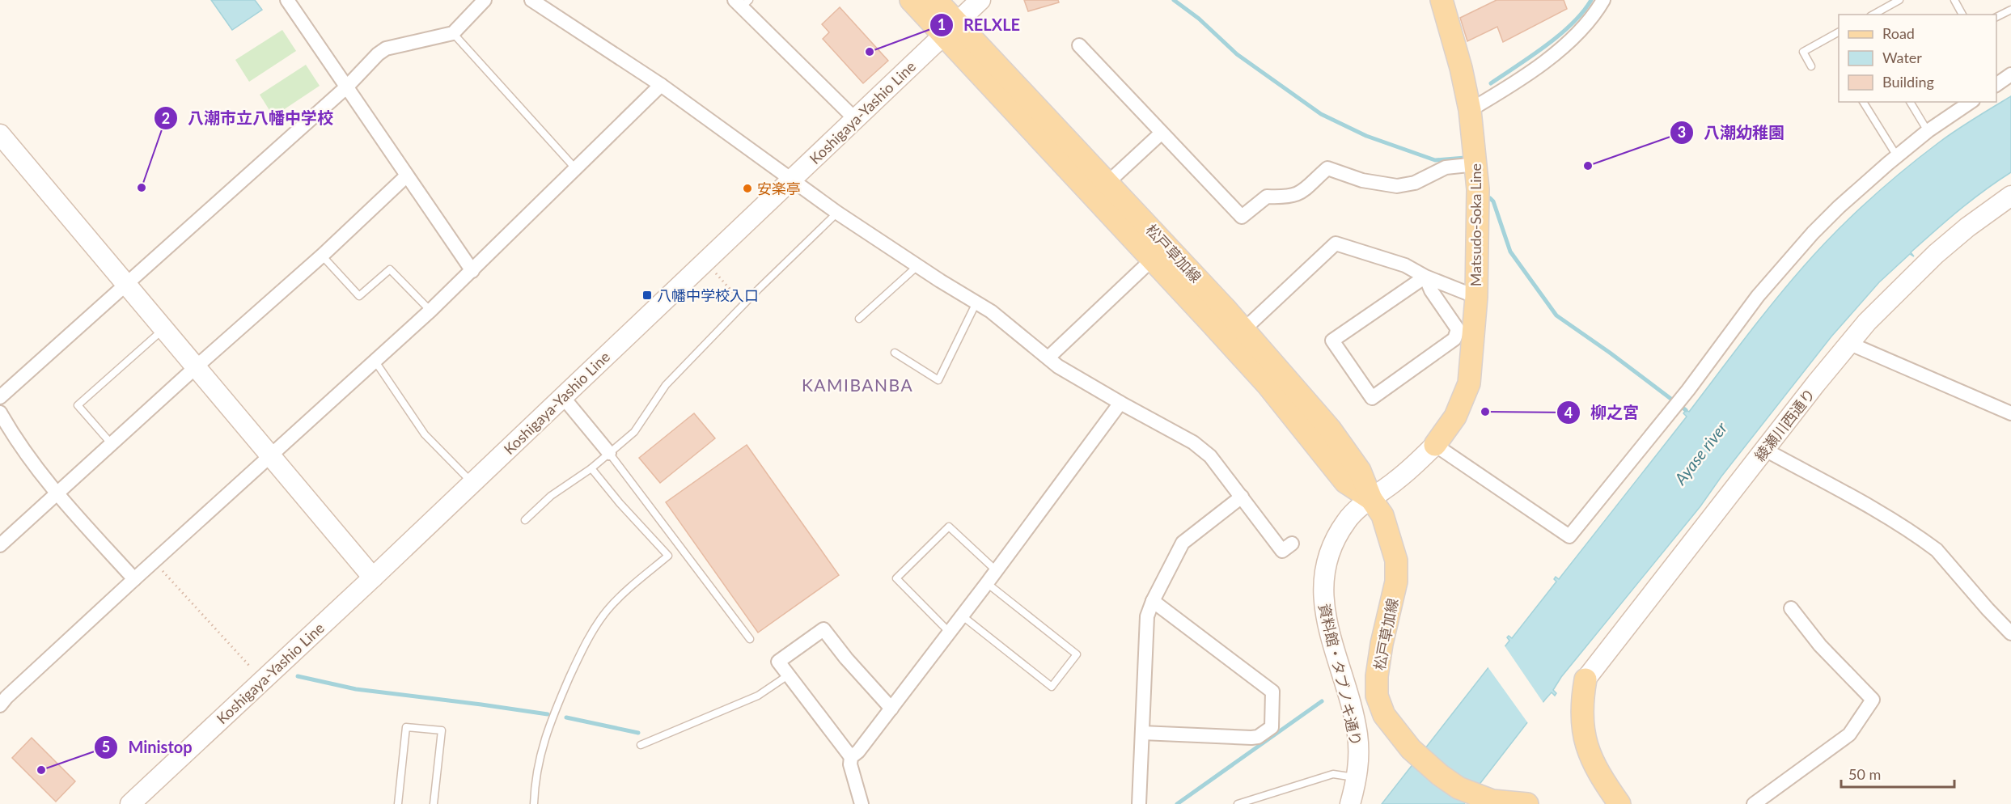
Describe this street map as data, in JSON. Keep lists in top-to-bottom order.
{
  "streets": {
    "main road": ["Matsudo-Soka Line", "松戸草加線"],
    "street": ["Koshigaya-Yashio Line", "綾瀬川西通り", "資料館・タブノキ通り"]
  },
  "crossings": [
    ["Koshigaya-Yashio Line", "松戸草加線"],
    ["Matsudo-Soka Line", "資料館・タブノキ通り"],
    ["松戸草加線", "資料館・タブノキ通り"]
  ],
  "districts": ["KAMIBANBA"],
  "water": ["Ayase river"],
  "places": {
    "other": [
      "RELXLE",
      "八潮幼稚園",
      "八潮市立八幡中学校",
      "安楽亭",
      "柳之宮",
      "Ministop"
    ],
    "transit": ["八幡中学校入口"]
  },
  "legend": ["Road", "Water", "Building"],
  "scale_bar": "50 m"
}
